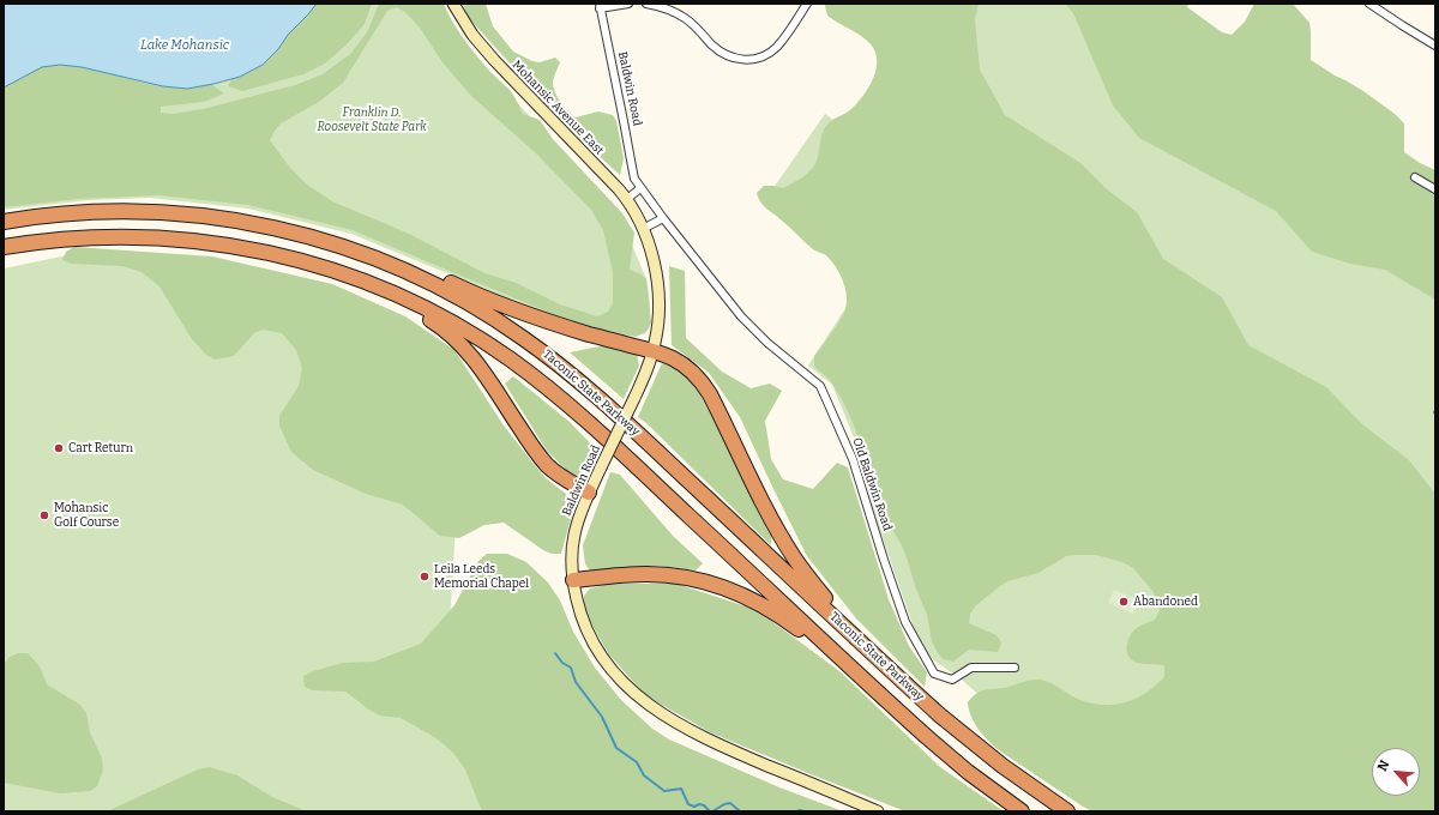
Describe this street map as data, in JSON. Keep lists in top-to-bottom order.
{
  "streets": {
    "highway": ["Taconic State Parkway"],
    "street": ["Baldwin Road", "Mohansic Avenue East", "Old Baldwin Road"]
  },
  "crossings": [
    ["Baldwin Road", "Mohansic Avenue East"],
    ["Baldwin Road", "Old Baldwin Road"]
  ],
  "water": ["Lake Mohansic"],
  "parks": ["Franklin D. Roosevelt State Park"],
  "places": [
    "Cart Return",
    "Mohansic Golf Course",
    "Leila Leeds Memorial Chapel",
    "Abandoned"
  ],
  "north": "top left"
}
